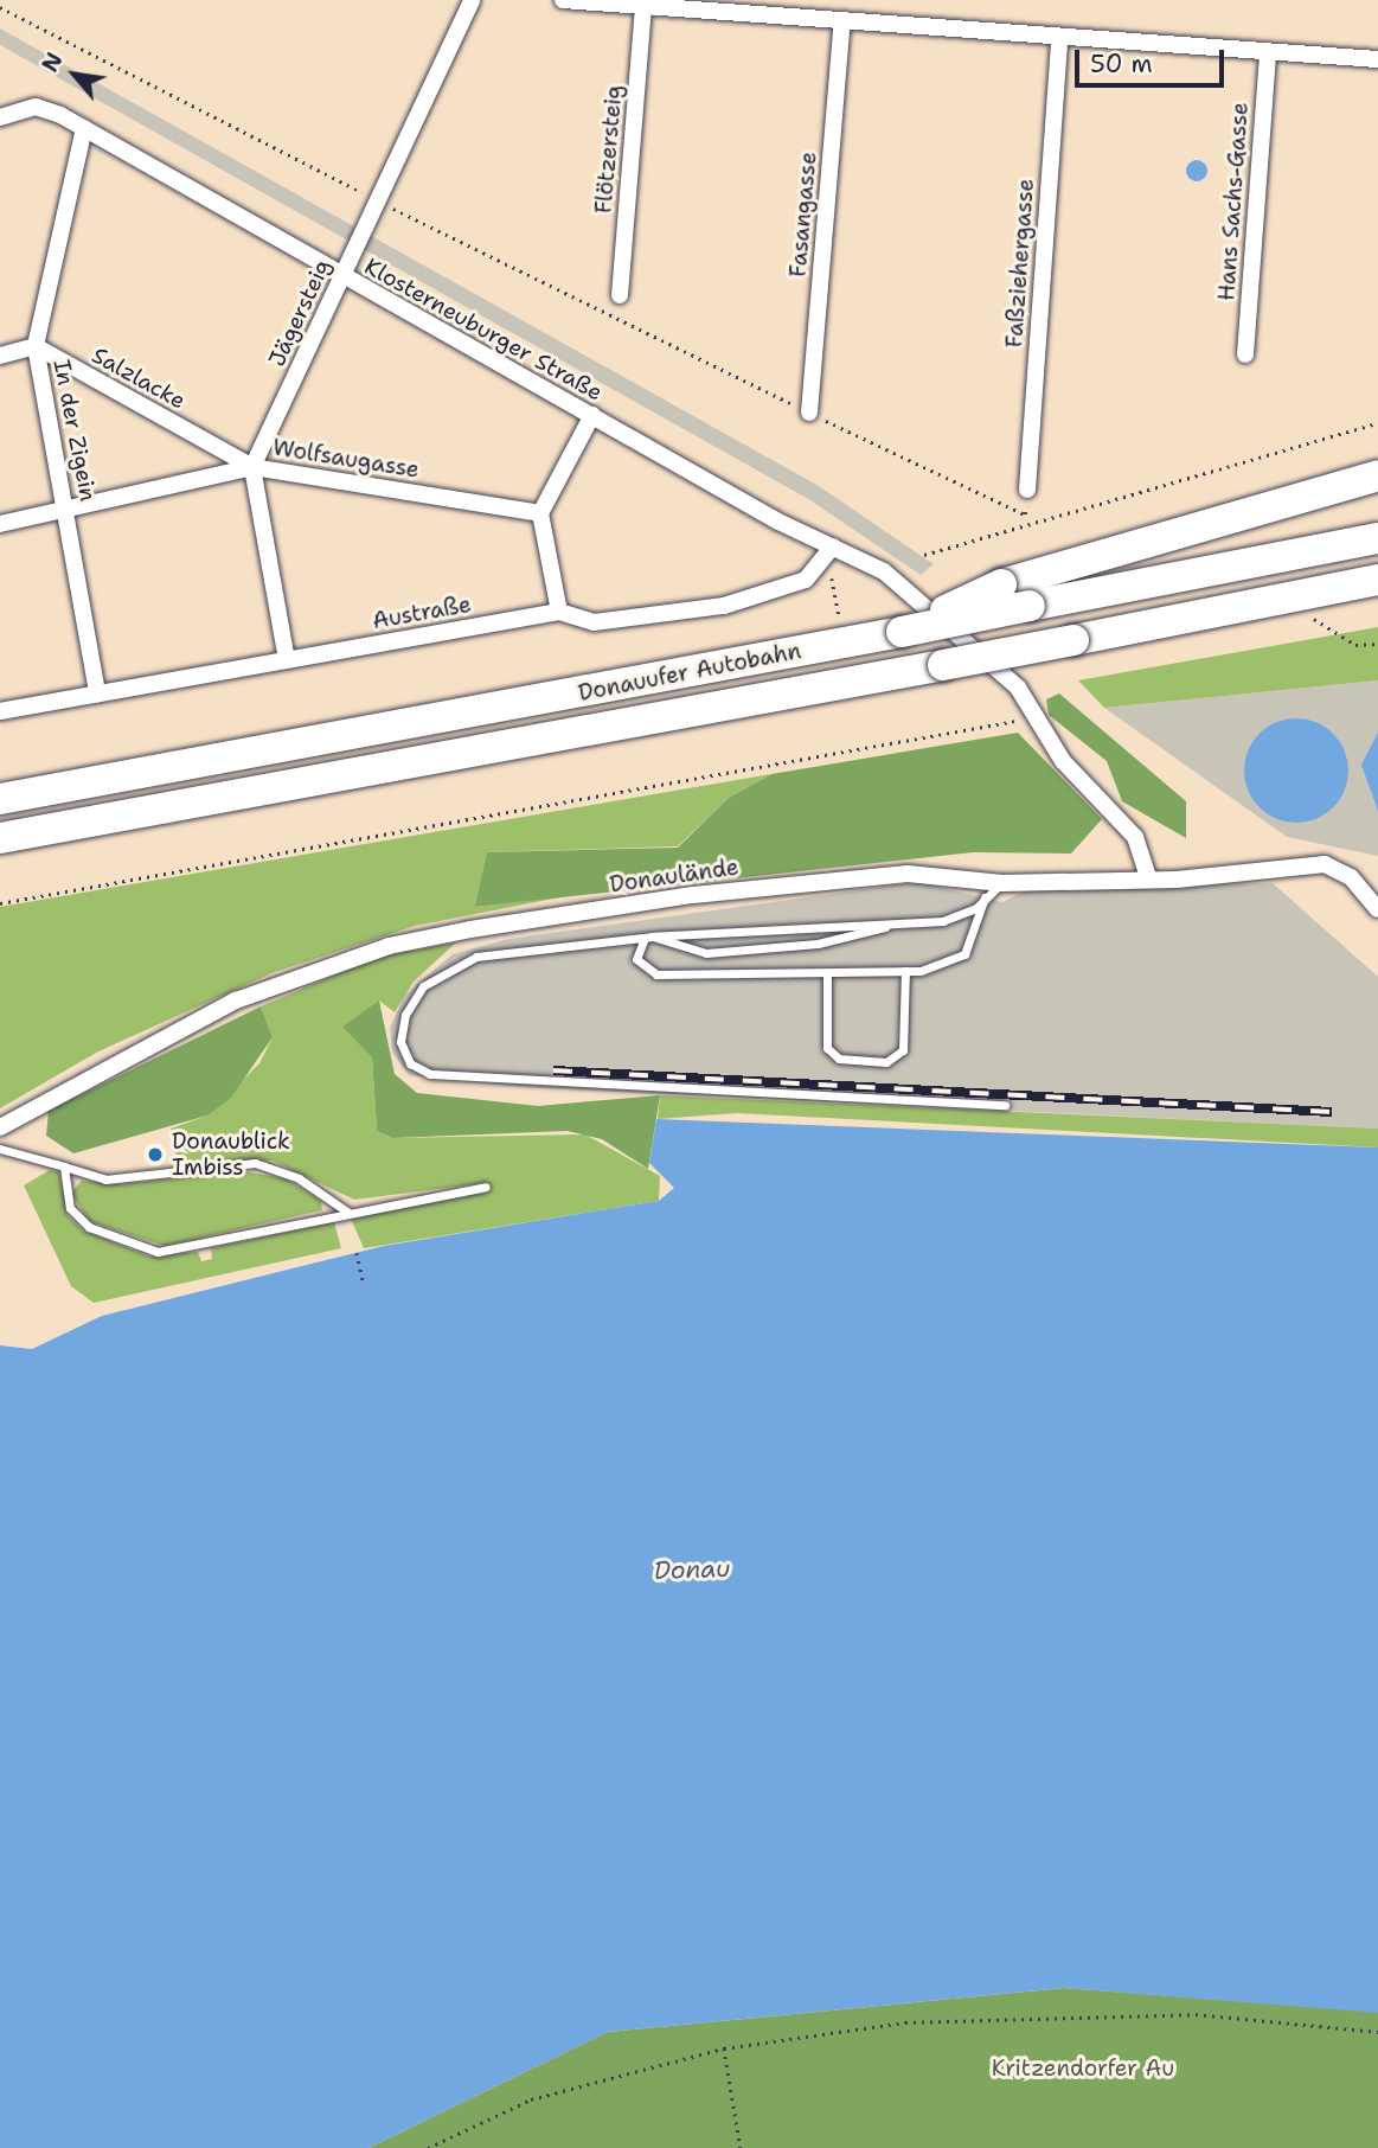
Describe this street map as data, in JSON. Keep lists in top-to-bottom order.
{
  "streets": {
    "highway": ["Donauufer Autobahn"],
    "street": [
      "Flötzersteig",
      "Hans Sachs-Gasse",
      "Fasangasse",
      "Faßziehergasse",
      "Jägersteig",
      "Klosterneuburger Straße",
      "Salzlacke",
      "In der Zigein",
      "Wolfsaugasse",
      "Austraße",
      "Donaulände"
    ]
  },
  "crossings": [
    ["Jägersteig", "Klosterneuburger Straße"],
    ["Jägersteig", "Salzlacke"],
    ["Jägersteig", "Wolfsaugasse"],
    ["Klosterneuburger Straße", "In der Zigein"],
    ["Klosterneuburger Straße", "Austraße"],
    ["Klosterneuburger Straße", "Donaulände"],
    ["Salzlacke", "In der Zigein"],
    ["Salzlacke", "Wolfsaugasse"],
    ["In der Zigein", "Wolfsaugasse"],
    ["In der Zigein", "Austraße"]
  ],
  "water": ["Donau"],
  "parks": ["Kritzendorfer Au"],
  "places": ["Donaublick Imbiss"],
  "scale_bar": "50 m",
  "north": "top left"
}
